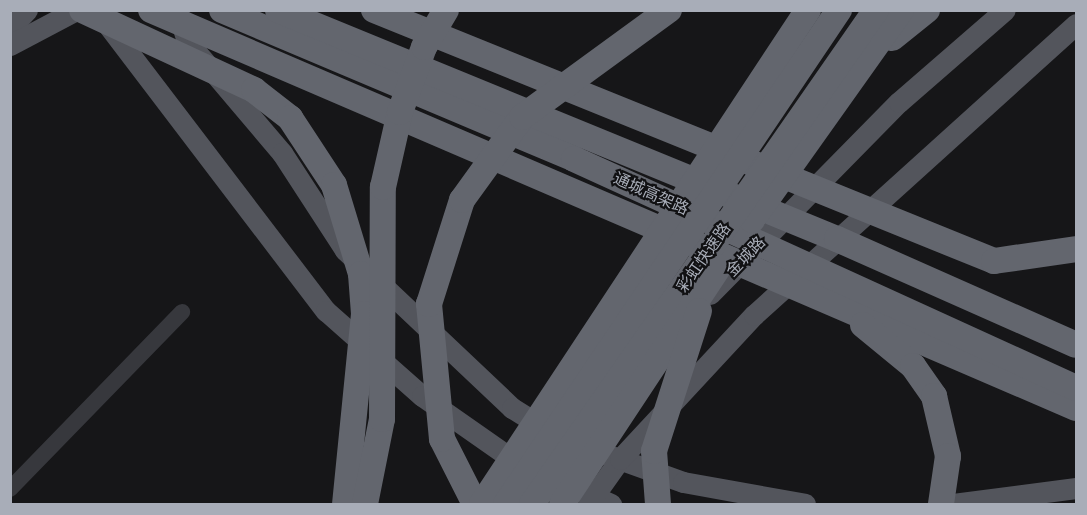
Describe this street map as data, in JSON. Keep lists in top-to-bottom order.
{
  "streets": {
    "highway": ["通城高架路", "彩虹快速路"],
    "main road": ["金城路"]
  }
}
